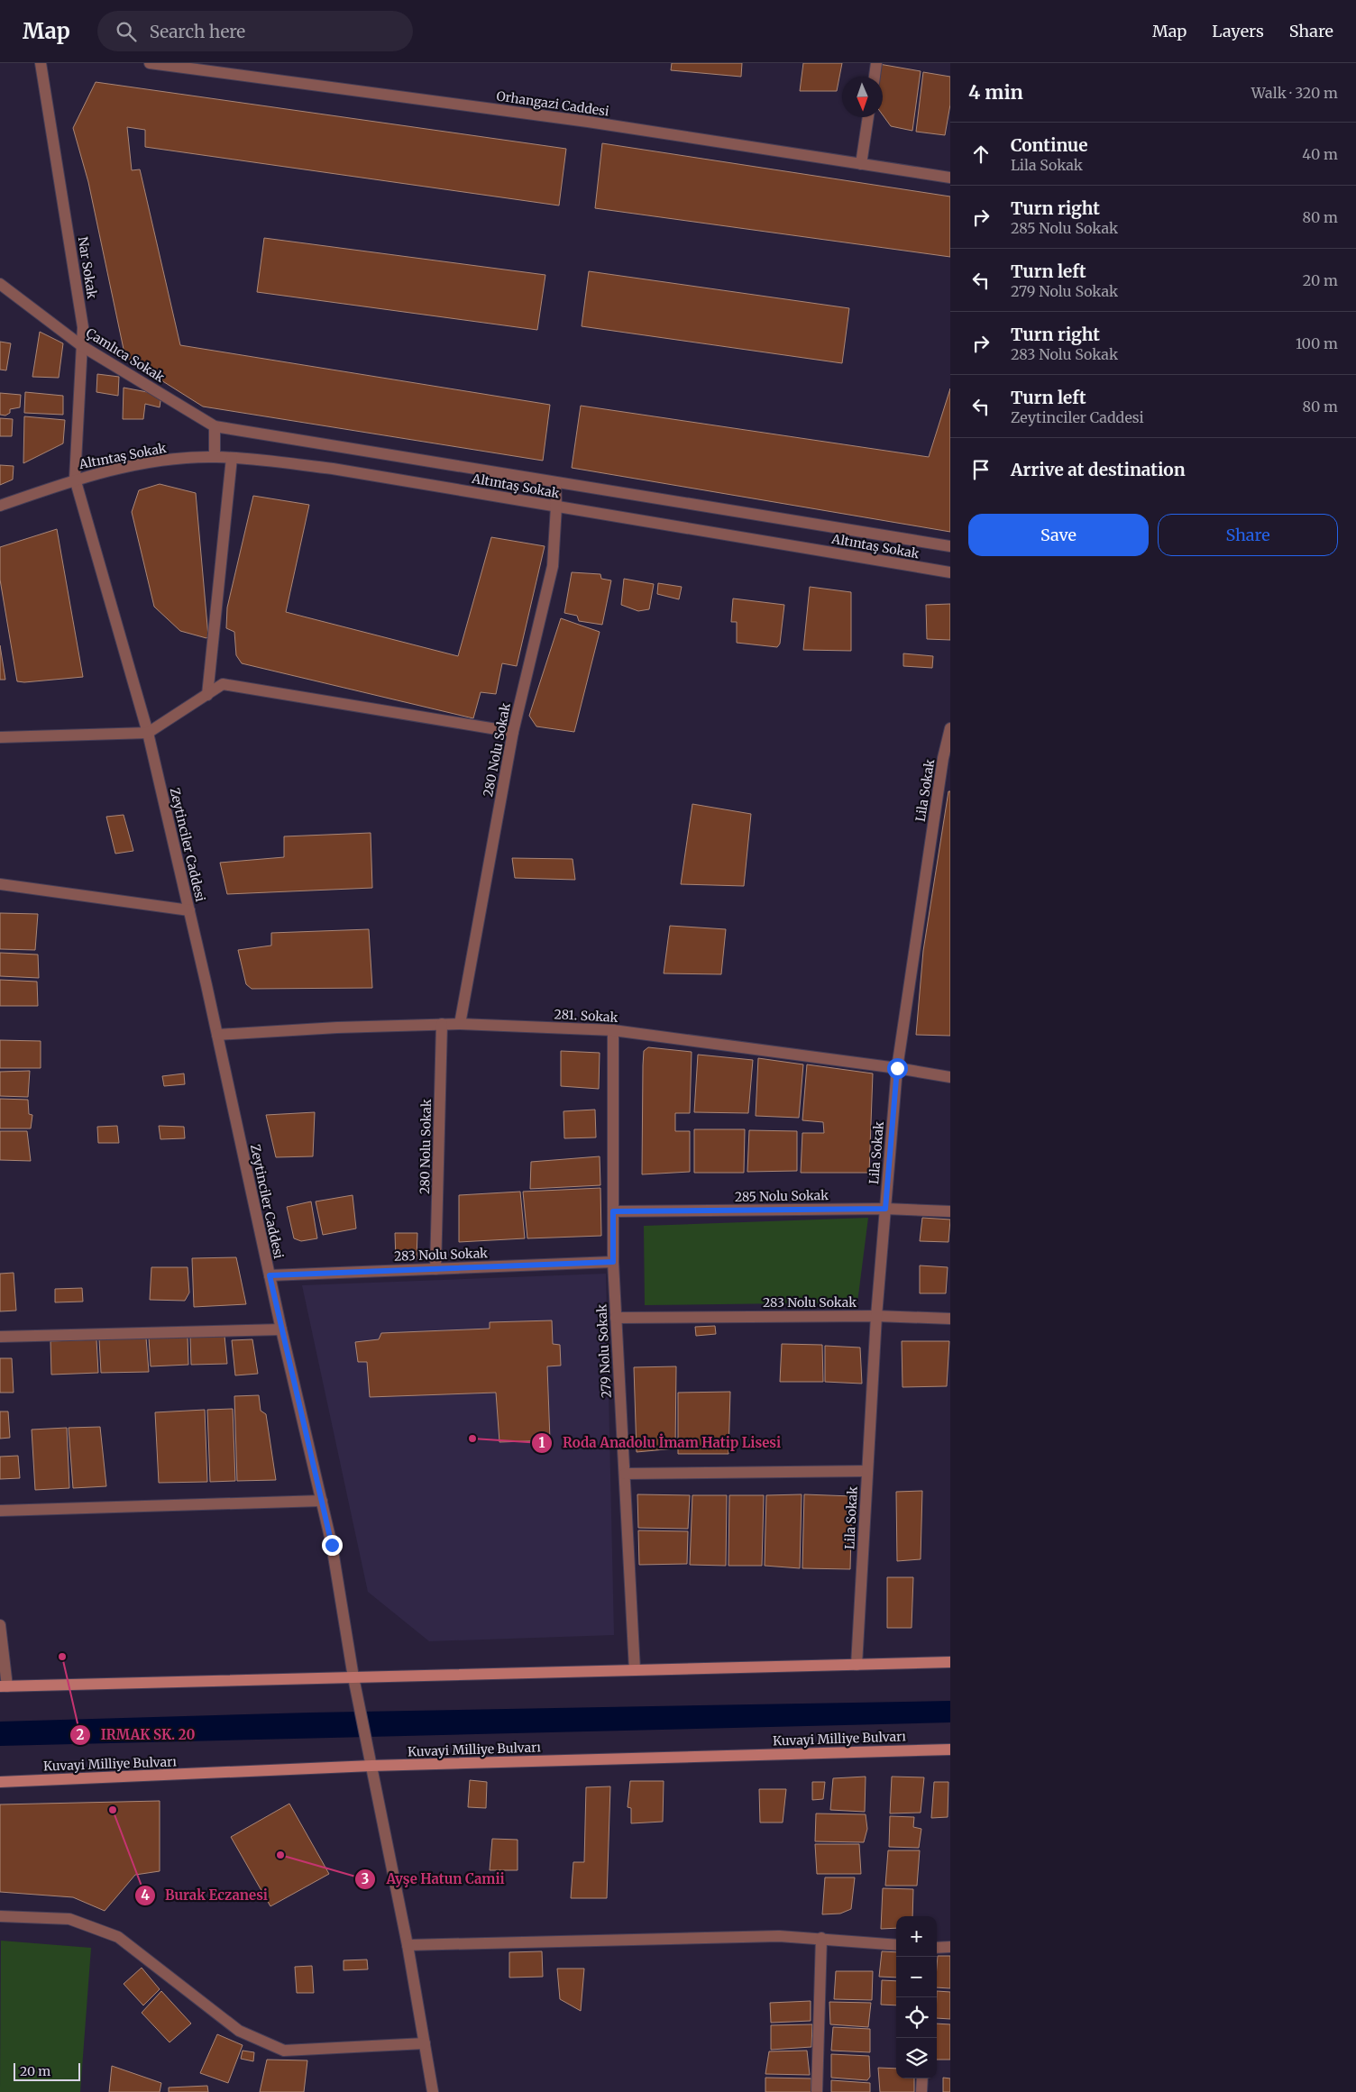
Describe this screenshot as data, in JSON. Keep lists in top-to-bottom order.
{
  "streets": {
    "main road": ["Kuvayi Milliye Bulvarı"],
    "street": [
      "Orhangazi Caddesi",
      "Nar Sokak",
      "Çamlıca Sokak",
      "Altıntaş Sokak",
      "280 Nolu Sokak",
      "Lila Sokak",
      "Zeytinciler Caddesi",
      "281. Sokak",
      "285 Nolu Sokak",
      "283 Nolu Sokak",
      "279 Nolu Sokak"
    ]
  },
  "crossings": [
    ["Nar Sokak", "Çamlıca Sokak"],
    ["Nar Sokak", "Altıntaş Sokak"],
    ["Nar Sokak", "Zeytinciler Caddesi"],
    ["Çamlıca Sokak", "Altıntaş Sokak"],
    ["Altıntaş Sokak", "280 Nolu Sokak"],
    ["Altıntaş Sokak", "Zeytinciler Caddesi"],
    ["280 Nolu Sokak", "281. Sokak"],
    ["280 Nolu Sokak", "283 Nolu Sokak"],
    ["Lila Sokak", "281. Sokak"],
    ["Lila Sokak", "285 Nolu Sokak"],
    ["Lila Sokak", "283 Nolu Sokak"],
    ["Zeytinciler Caddesi", "281. Sokak"],
    ["Zeytinciler Caddesi", "283 Nolu Sokak"],
    ["Zeytinciler Caddesi", "Kuvayi Milliye Bulvarı"],
    ["281. Sokak", "279 Nolu Sokak"],
    ["285 Nolu Sokak", "279 Nolu Sokak"],
    ["283 Nolu Sokak", "279 Nolu Sokak"]
  ],
  "places": [
    "Roda Anadolu İmam Hatip Lisesi",
    "IRMAK SK. 20",
    "Burak Eczanesi",
    "Ayşe Hatun Camii"
  ],
  "scale_bar": "20 m",
  "north": "bottom",
  "page": {
    "header": "Map",
    "search": "Search here",
    "nav": ["Map", "Layers", "Share"],
    "heading": ["4 min", "Walk · 320 m"],
    "list": [
      ["Continue", "Lila Sokak", "40 m"],
      ["Turn right", "285 Nolu Sokak", "80 m"],
      ["Turn left", "279 Nolu Sokak", "20 m"],
      ["Turn right", "283 Nolu Sokak", "100 m"],
      ["Turn left", "Zeytinciler Caddesi", "80 m"],
      "Arrive at destination"
    ],
    "buttons": ["Save", "Share"],
    "map_buttons": ["+", "−"],
    "scale": "20 m"
  }
}
